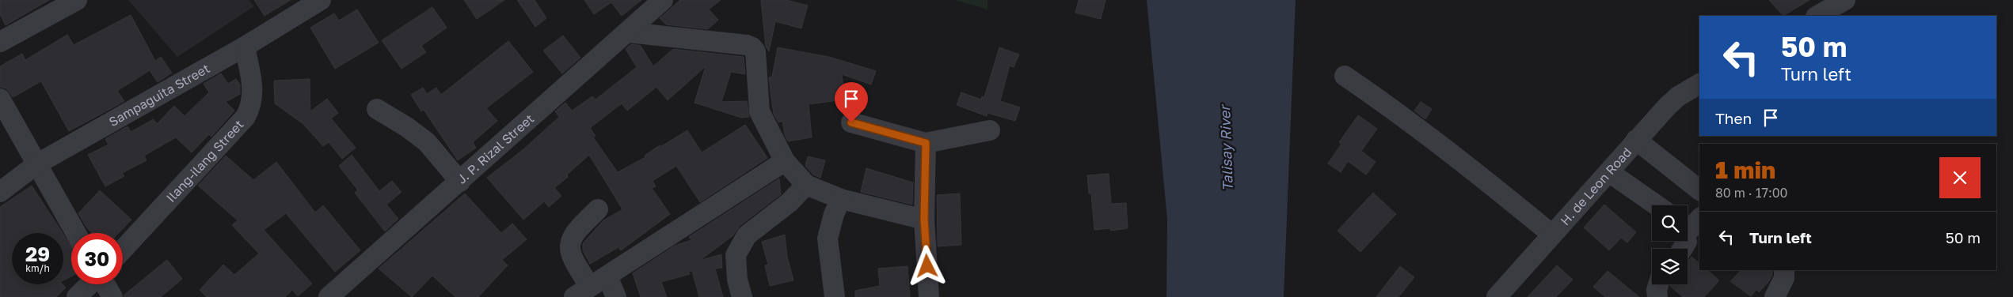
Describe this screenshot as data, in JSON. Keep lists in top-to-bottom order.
{
  "streets": {
    "street": [
      "Sampaguita Street",
      "J. P. Rizal Street",
      "Ilang-ilang Street",
      "H. de Leon Road"
    ]
  },
  "crossings": [
    ["Sampaguita Street", "Ilang-ilang Street"]
  ],
  "water": ["Talisay River"],
  "page": {
    "turn": ["50 m", "Turn left"],
    "then": "Then",
    "heading": ["1 min", "80 m · 17:00"],
    "list": [
      {
        "name": "Turn left",
        "value": "50 m"
      }
    ],
    "speed": "29 km/h",
    "limit": "30"
  }
}
